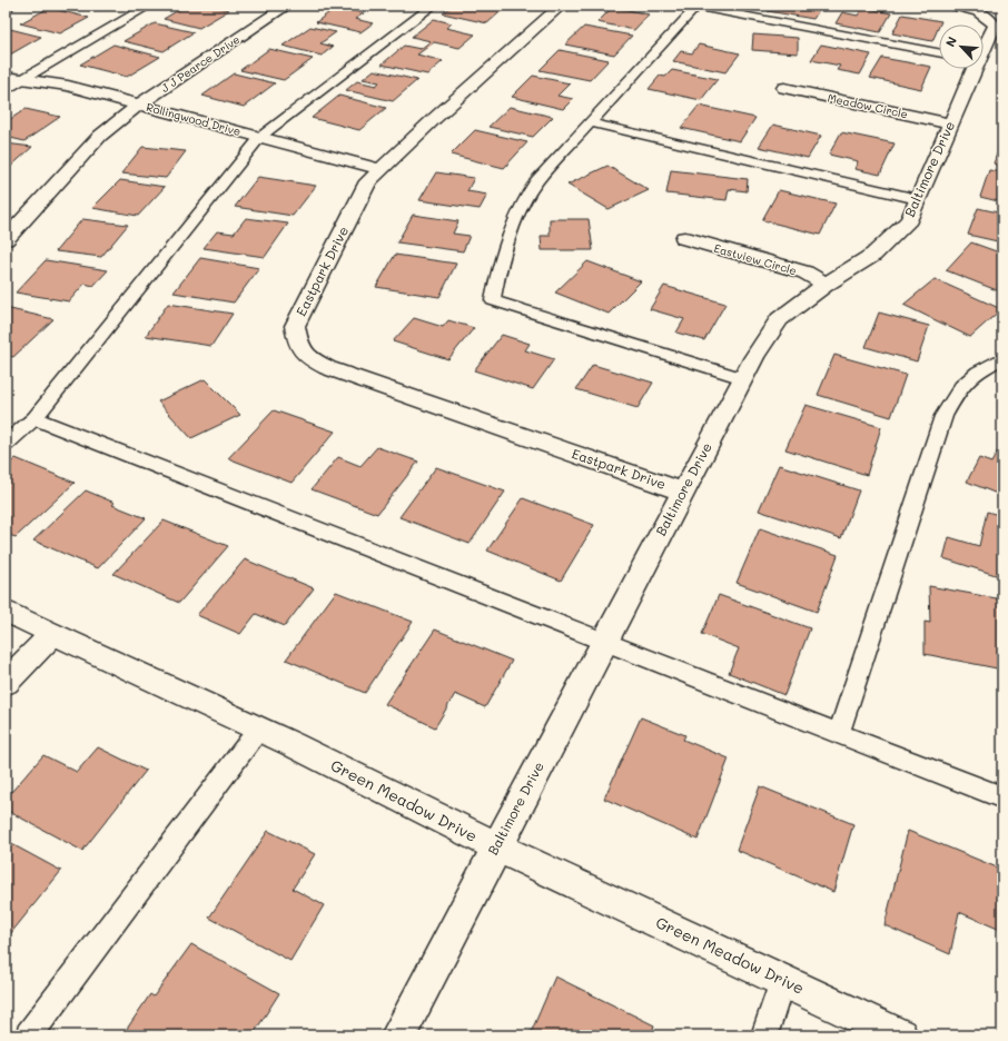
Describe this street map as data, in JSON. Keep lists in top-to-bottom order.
{
  "streets": {
    "street": [
      "J J Pearce Drive",
      "Meadow Circle",
      "Rollingwood Drive",
      "Baltimore Drive",
      "Eastview Circle",
      "Eastpark Drive",
      "Green Meadow Drive"
    ]
  },
  "crossings": [
    ["J J Pearce Drive", "Rollingwood Drive"],
    ["Meadow Circle", "Baltimore Drive"],
    ["Rollingwood Drive", "Eastpark Drive"],
    ["Baltimore Drive", "Eastview Circle"],
    ["Baltimore Drive", "Eastpark Drive"],
    ["Baltimore Drive", "Green Meadow Drive"]
  ],
  "north": "top left"
}
